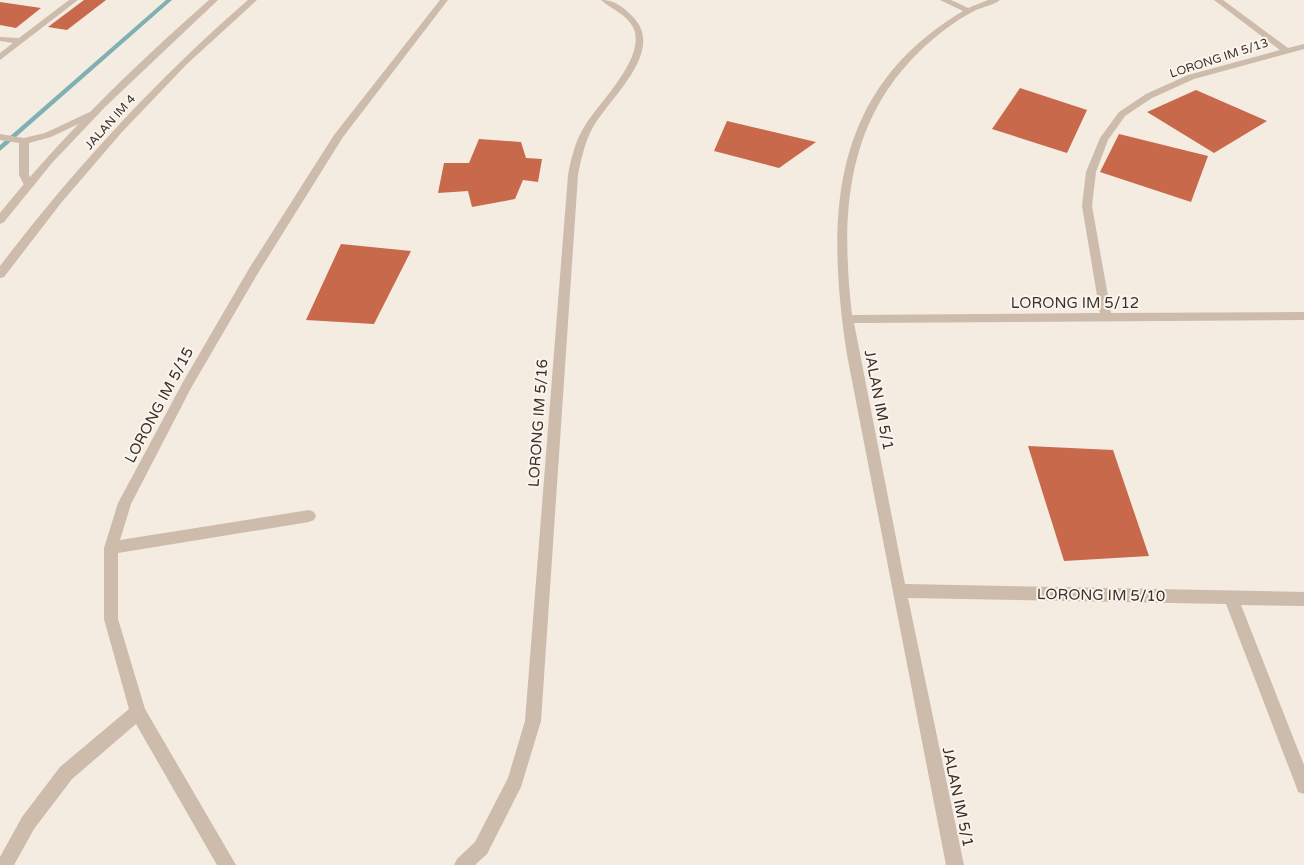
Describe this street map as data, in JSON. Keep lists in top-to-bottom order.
{
  "streets": {
    "street": [
      "LORONG IM 5/13",
      "JALAN IM 4",
      "LORONG IM 5/12",
      "JALAN IM 5/1",
      "LORONG IM 5/15",
      "LORONG IM 5/16",
      "LORONG IM 5/10"
    ]
  },
  "crossings": [
    ["LORONG IM 5/13", "LORONG IM 5/12"],
    ["LORONG IM 5/12", "JALAN IM 5/1"],
    ["JALAN IM 5/1", "LORONG IM 5/10"]
  ]
}
